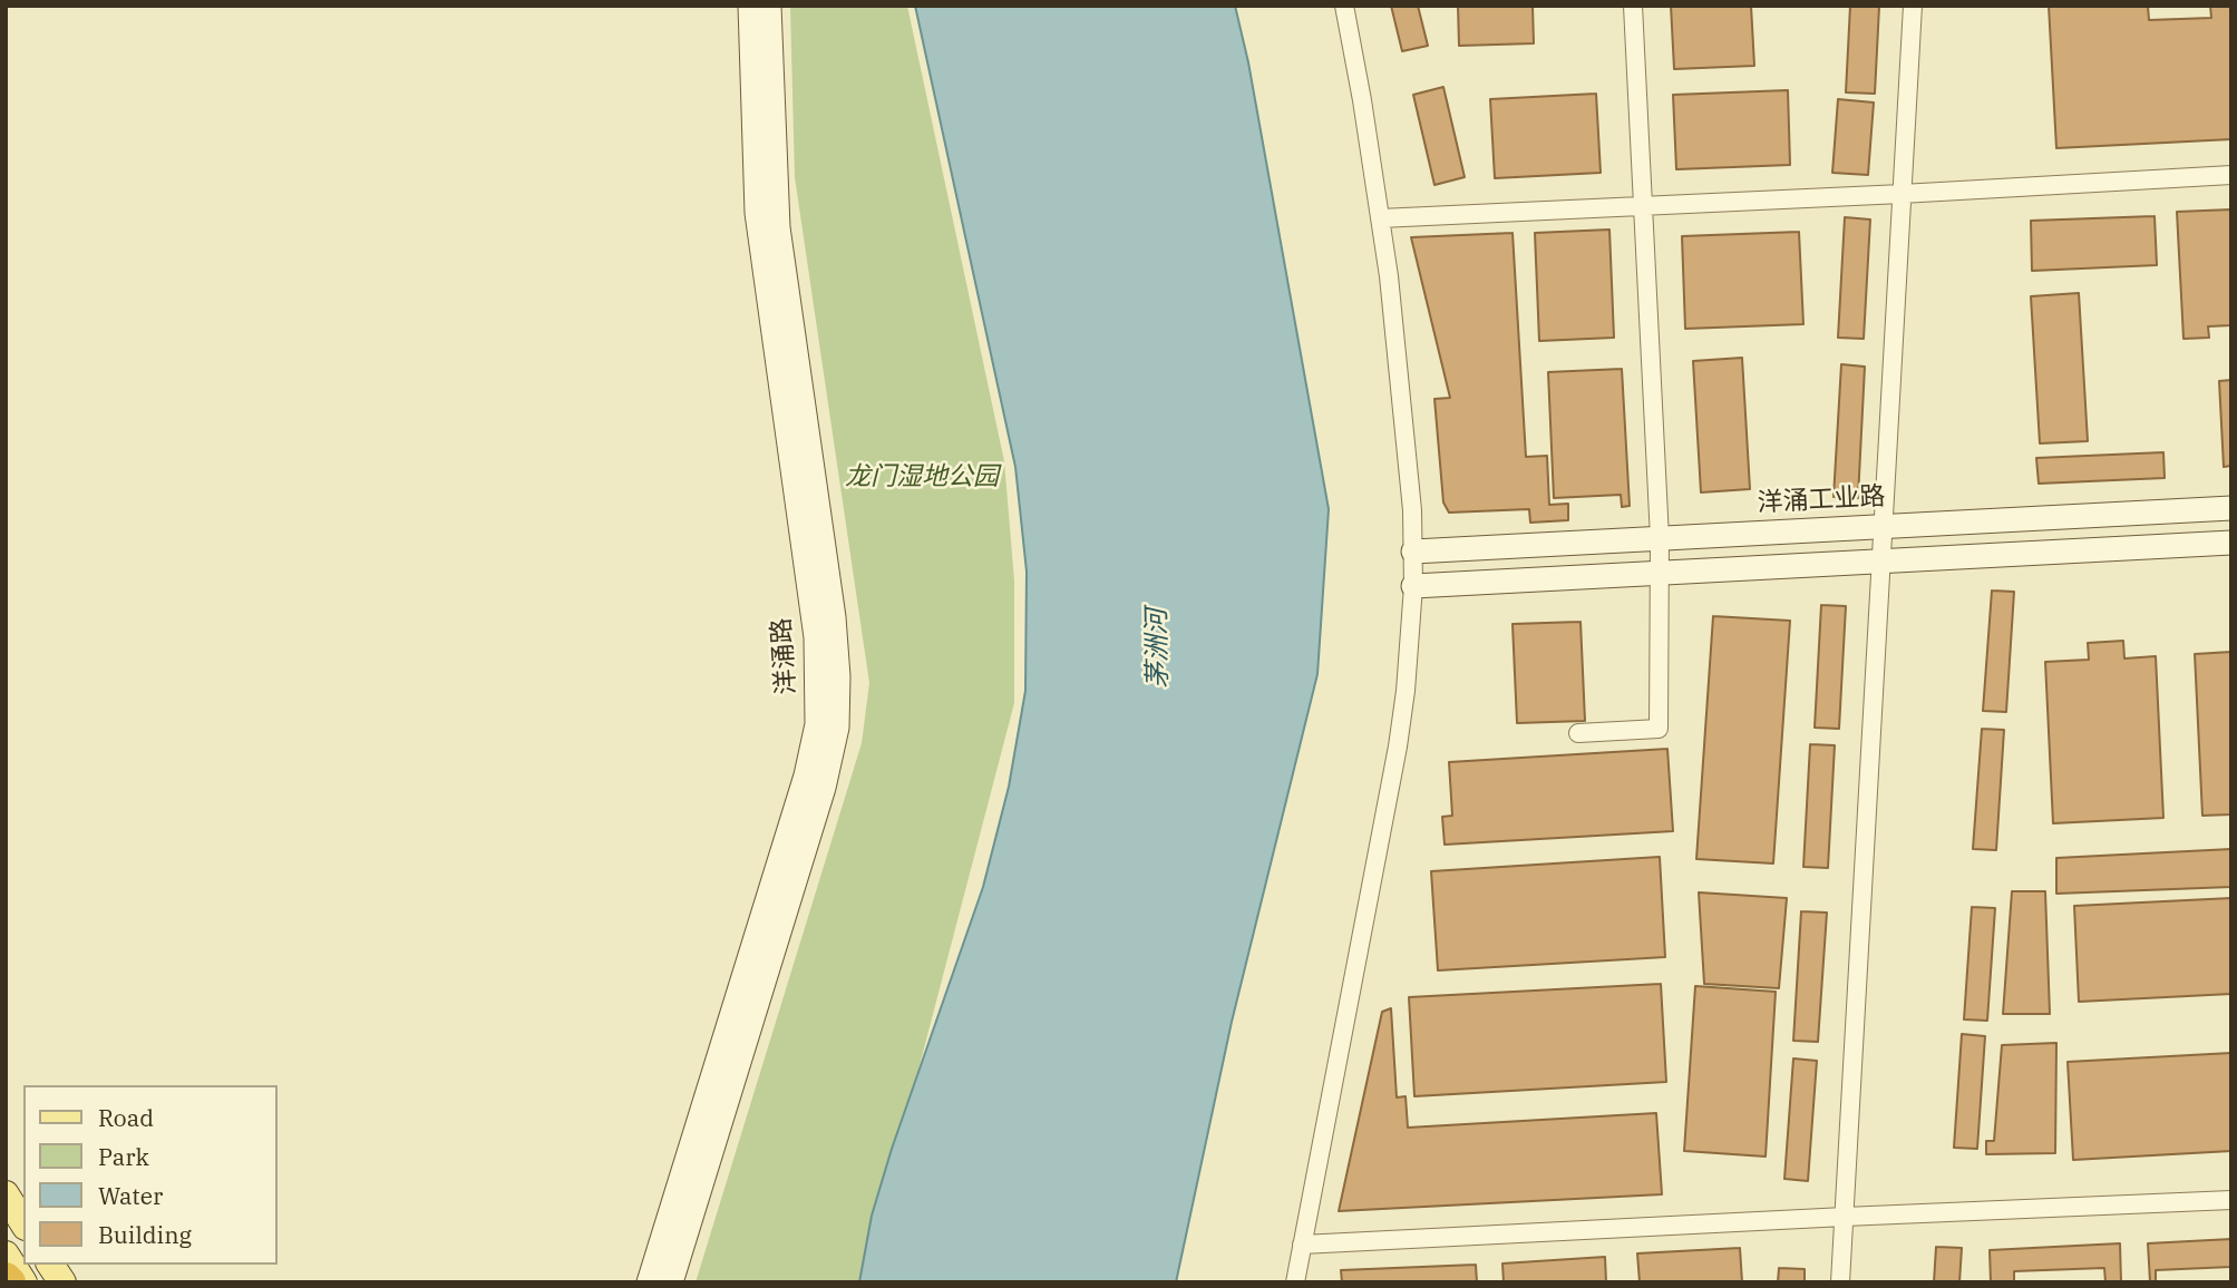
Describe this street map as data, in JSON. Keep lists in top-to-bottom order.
{
  "streets": {
    "street": ["洋涌工业路", "洋涌路"]
  },
  "water": ["茅洲河"],
  "parks": ["龙门湿地公园"],
  "legend": [
    "Road",
    "Park",
    "Water",
    "Building"
  ]
}
